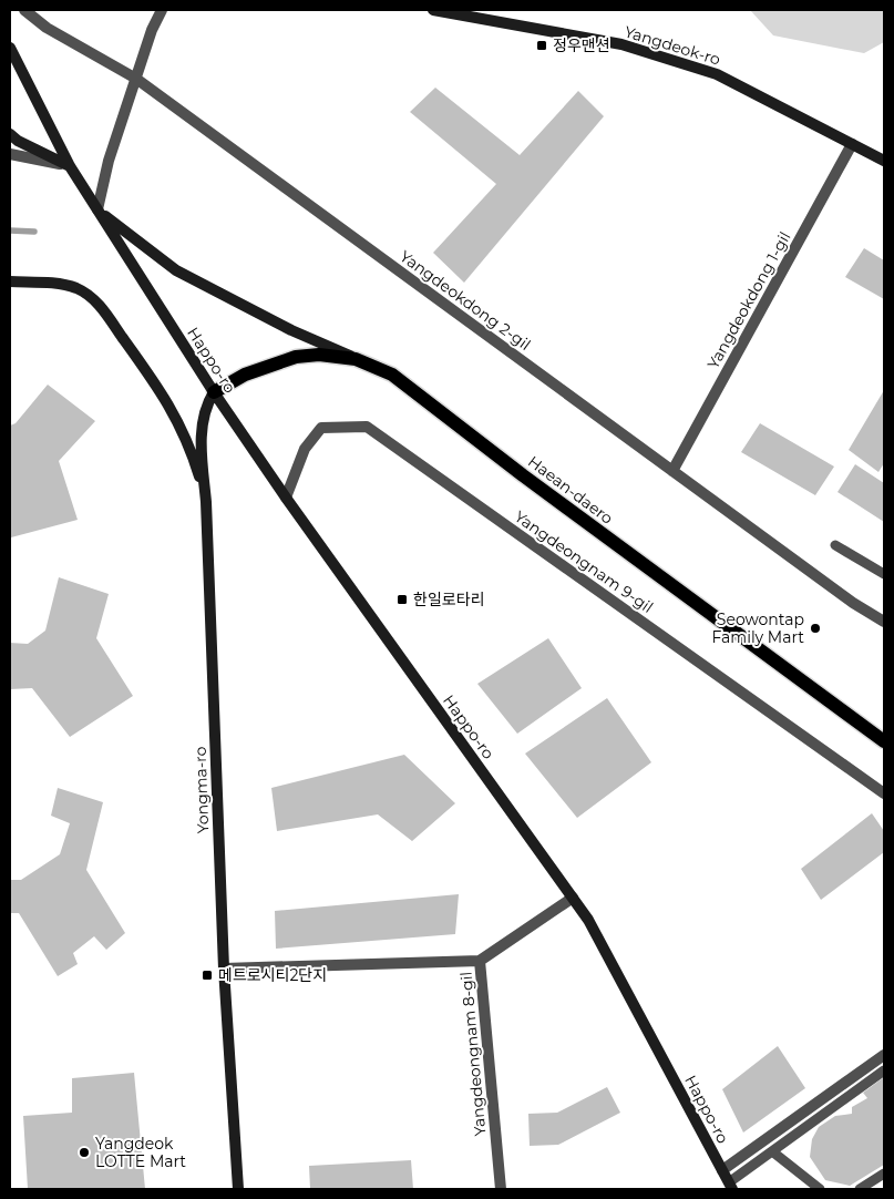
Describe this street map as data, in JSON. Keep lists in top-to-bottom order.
{
  "streets": {
    "main road": [
      "Yangdeok-ro",
      "Happo-ro",
      "Haean-daero",
      "Yongma-ro"
    ],
    "street": [
      "Yangdeokdong 2-gil",
      "Yangdeokdong 1-gil",
      "Yangdeongnam 9-gil",
      "Yangdeongnam 8-gil"
    ]
  },
  "crossings": [
    ["Yangdeok-ro", "Yangdeokdong 1-gil"],
    ["Yangdeokdong 2-gil", "Yangdeokdong 1-gil"],
    ["Happo-ro", "Haean-daero"],
    ["Happo-ro", "Yangdeongnam 9-gil"],
    ["Happo-ro", "Yongma-ro"],
    ["Happo-ro", "Yangdeongnam 8-gil"],
    ["Haean-daero", "Yongma-ro"]
  ],
  "places": {
    "transit": ["정우맨션", "한일로타리", "메트로시티2단지"],
    "other": ["Seowontap Family Mart", "Yangdeok LOTTE Mart"]
  }
}
